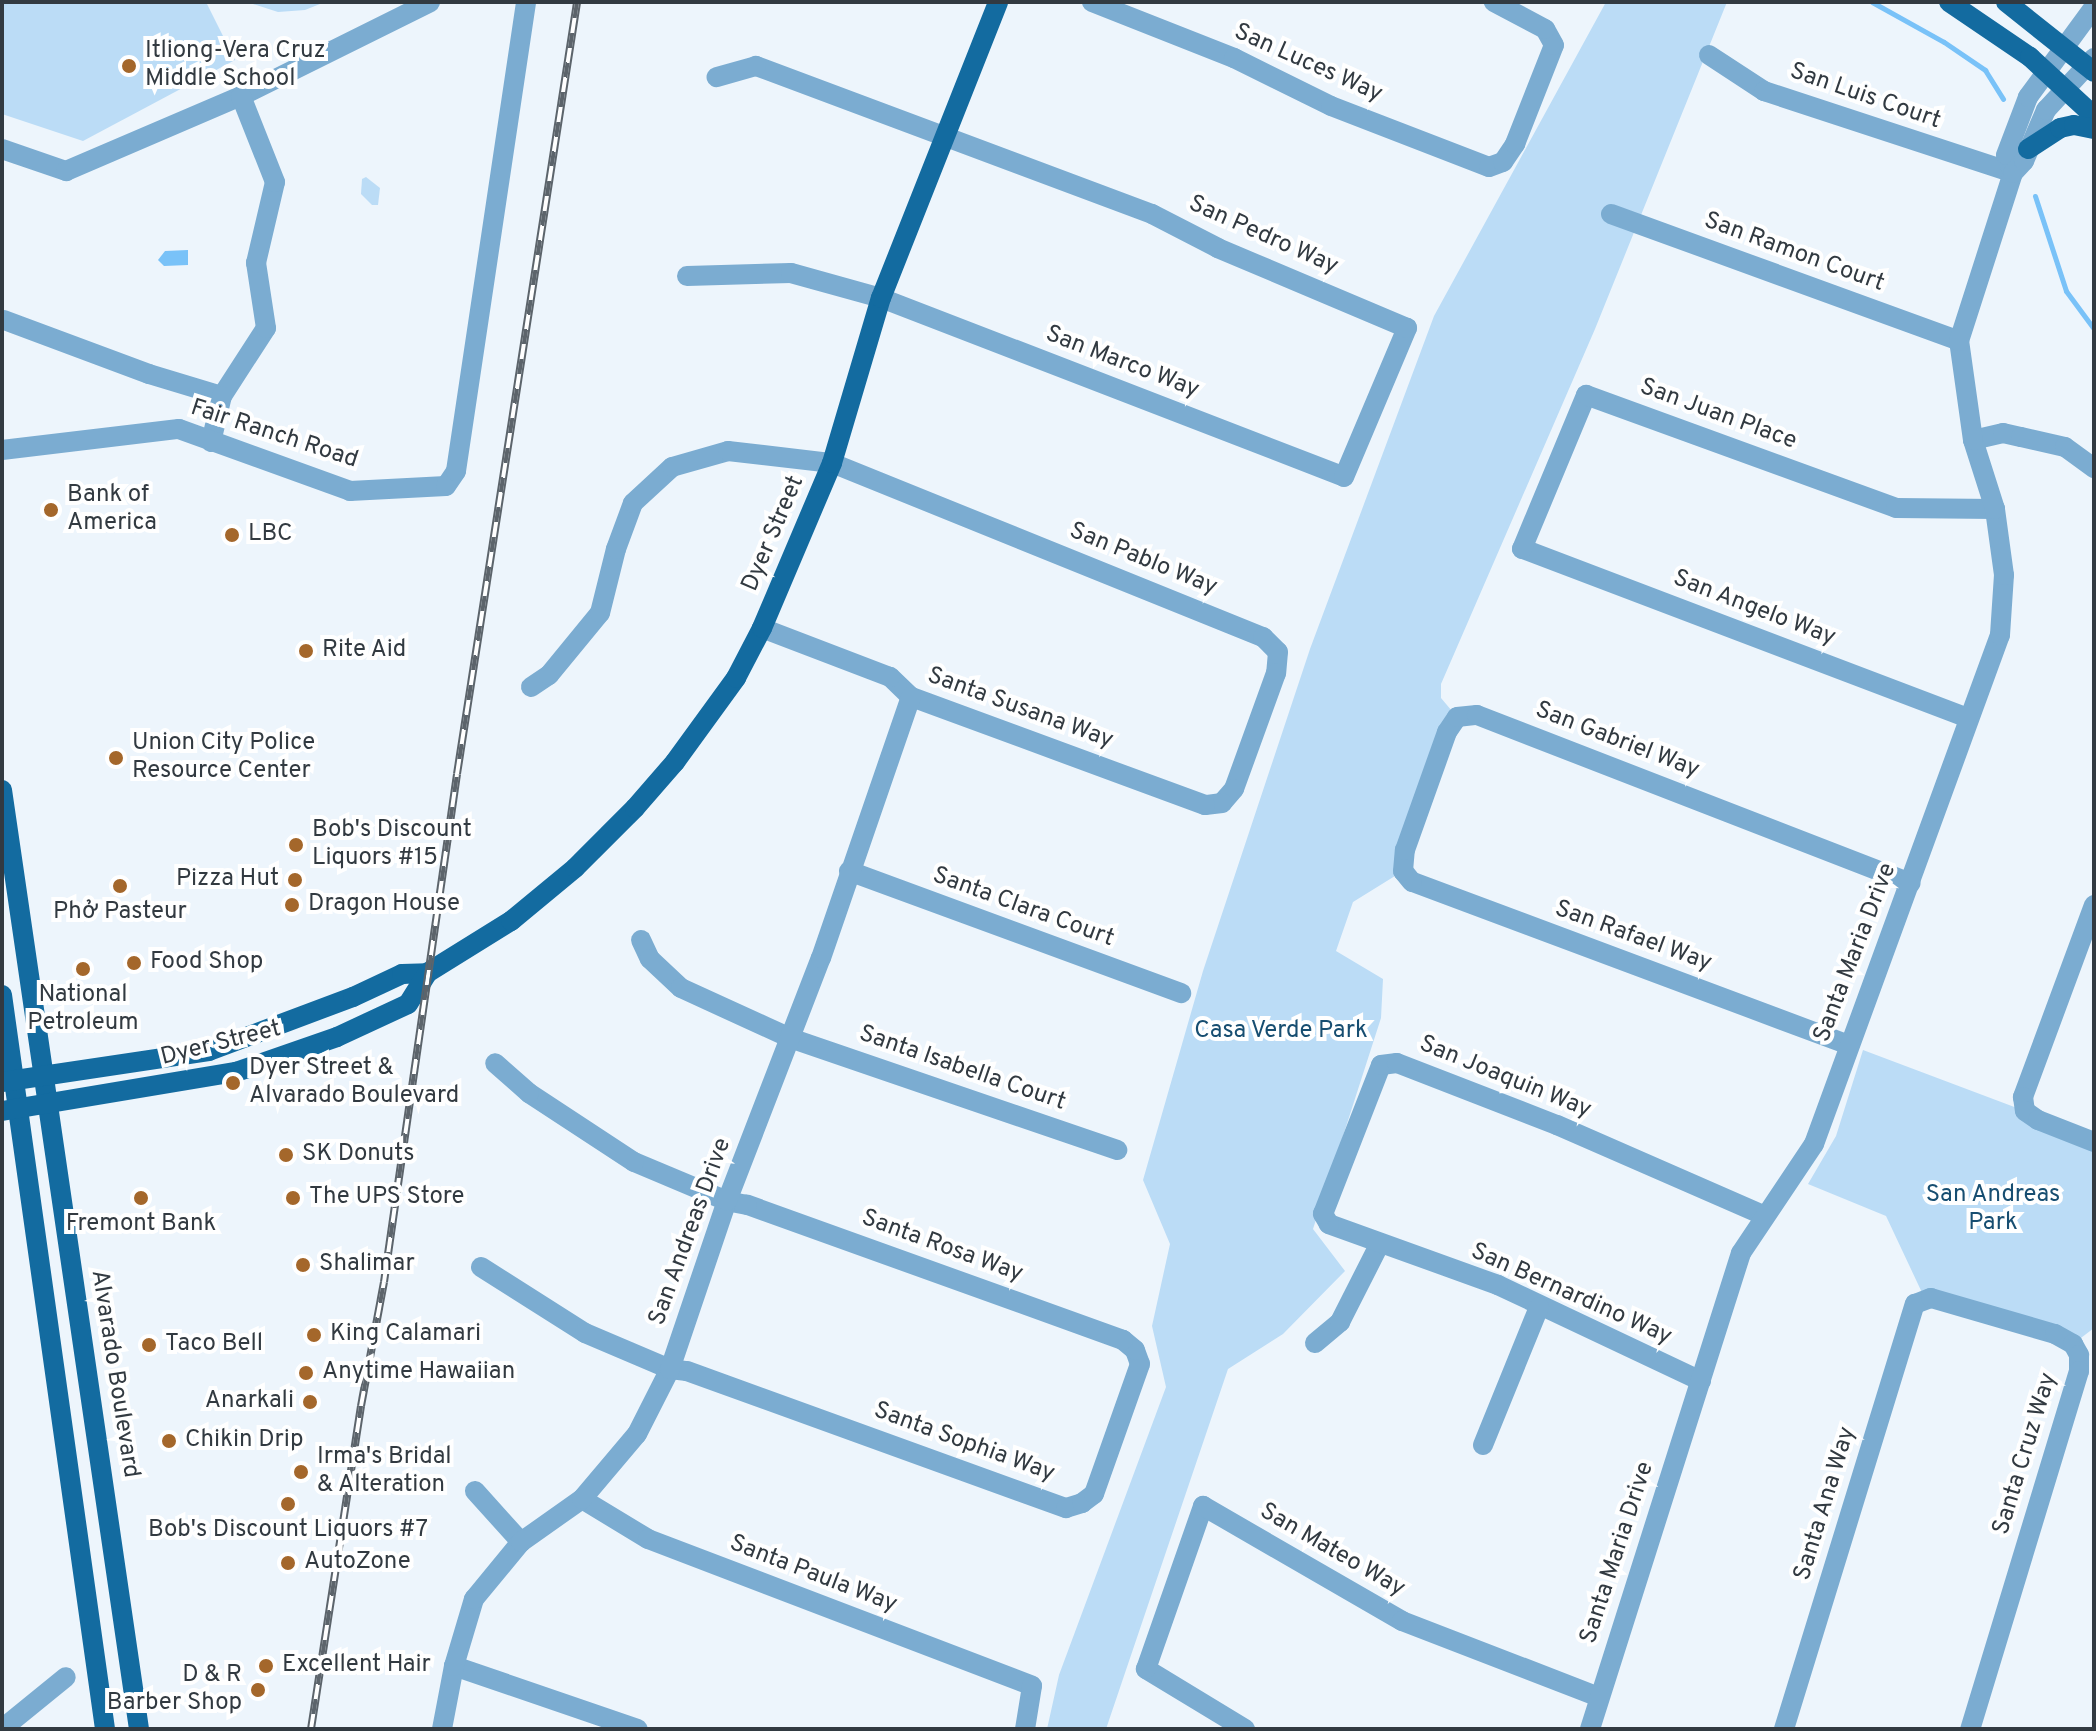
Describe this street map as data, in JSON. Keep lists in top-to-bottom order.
{
  "streets": {
    "main road": ["Dyer Street", "Alvarado Boulevard"],
    "street": [
      "San Luces Way",
      "San Luis Court",
      "San Pedro Way",
      "San Ramon Court",
      "San Marco Way",
      "San Juan Place",
      "Fair Ranch Road",
      "San Pablo Way",
      "San Angelo Way",
      "Santa Susana Way",
      "San Gabriel Way",
      "Santa Clara Court",
      "San Rafael Way",
      "Santa Maria Drive",
      "Santa Isabella Court",
      "San Joaquin Way",
      "San Andreas Drive",
      "Santa Rosa Way",
      "San Bernardino Way",
      "Santa Sophia Way",
      "Santa Cruz Way",
      "Santa Ana Way",
      "San Mateo Way",
      "Santa Paula Way"
    ]
  },
  "crossings": [
    ["San Luis Court", "Santa Maria Drive"],
    ["San Pedro Way", "San Marco Way"],
    ["San Pedro Way", "Dyer Street"],
    ["San Ramon Court", "Santa Maria Drive"],
    ["San Marco Way", "Dyer Street"],
    ["San Juan Place", "San Angelo Way"],
    ["San Juan Place", "Santa Maria Drive"],
    ["Dyer Street", "San Pablo Way"],
    ["Dyer Street", "Santa Susana Way"],
    ["Dyer Street", "Alvarado Boulevard"],
    ["San Pablo Way", "Santa Susana Way"],
    ["San Angelo Way", "Santa Maria Drive"],
    ["Santa Susana Way", "San Andreas Drive"],
    ["San Gabriel Way", "San Rafael Way"],
    ["San Gabriel Way", "Santa Maria Drive"],
    ["Santa Clara Court", "San Andreas Drive"],
    ["San Rafael Way", "Santa Maria Drive"],
    ["Santa Maria Drive", "San Joaquin Way"],
    ["Santa Maria Drive", "San Bernardino Way"],
    ["Santa Maria Drive", "San Mateo Way"],
    ["Santa Isabella Court", "San Andreas Drive"],
    ["San Joaquin Way", "San Bernardino Way"],
    ["San Andreas Drive", "Santa Rosa Way"],
    ["San Andreas Drive", "Santa Sophia Way"],
    ["San Andreas Drive", "Santa Paula Way"],
    ["Santa Rosa Way", "Santa Sophia Way"],
    ["Santa Cruz Way", "Santa Ana Way"]
  ],
  "parks": ["Casa Verde Park", "San Andreas Park"],
  "places": [
    "Itliong-Vera Cruz Middle School",
    "Bank of America",
    "LBC",
    "Rite Aid",
    "Union City Police Resource Center",
    "Bob's Discount Liquors #15",
    "Pizza Hut",
    "Phở Pasteur",
    "Dragon House",
    "Food Shop",
    "National Petroleum",
    "Dyer Street & Alvarado Boulevard",
    "SK Donuts",
    "Fremont Bank",
    "The UPS Store",
    "Shalimar",
    "King Calamari",
    "Taco Bell",
    "Anytime Hawaiian",
    "Anarkali",
    "Chikin Drip",
    "Irma's Bridal & Alteration",
    "Bob's Discount Liquors #7",
    "AutoZone",
    "Excellent Hair",
    "D & R Barber Shop"
  ]
}
